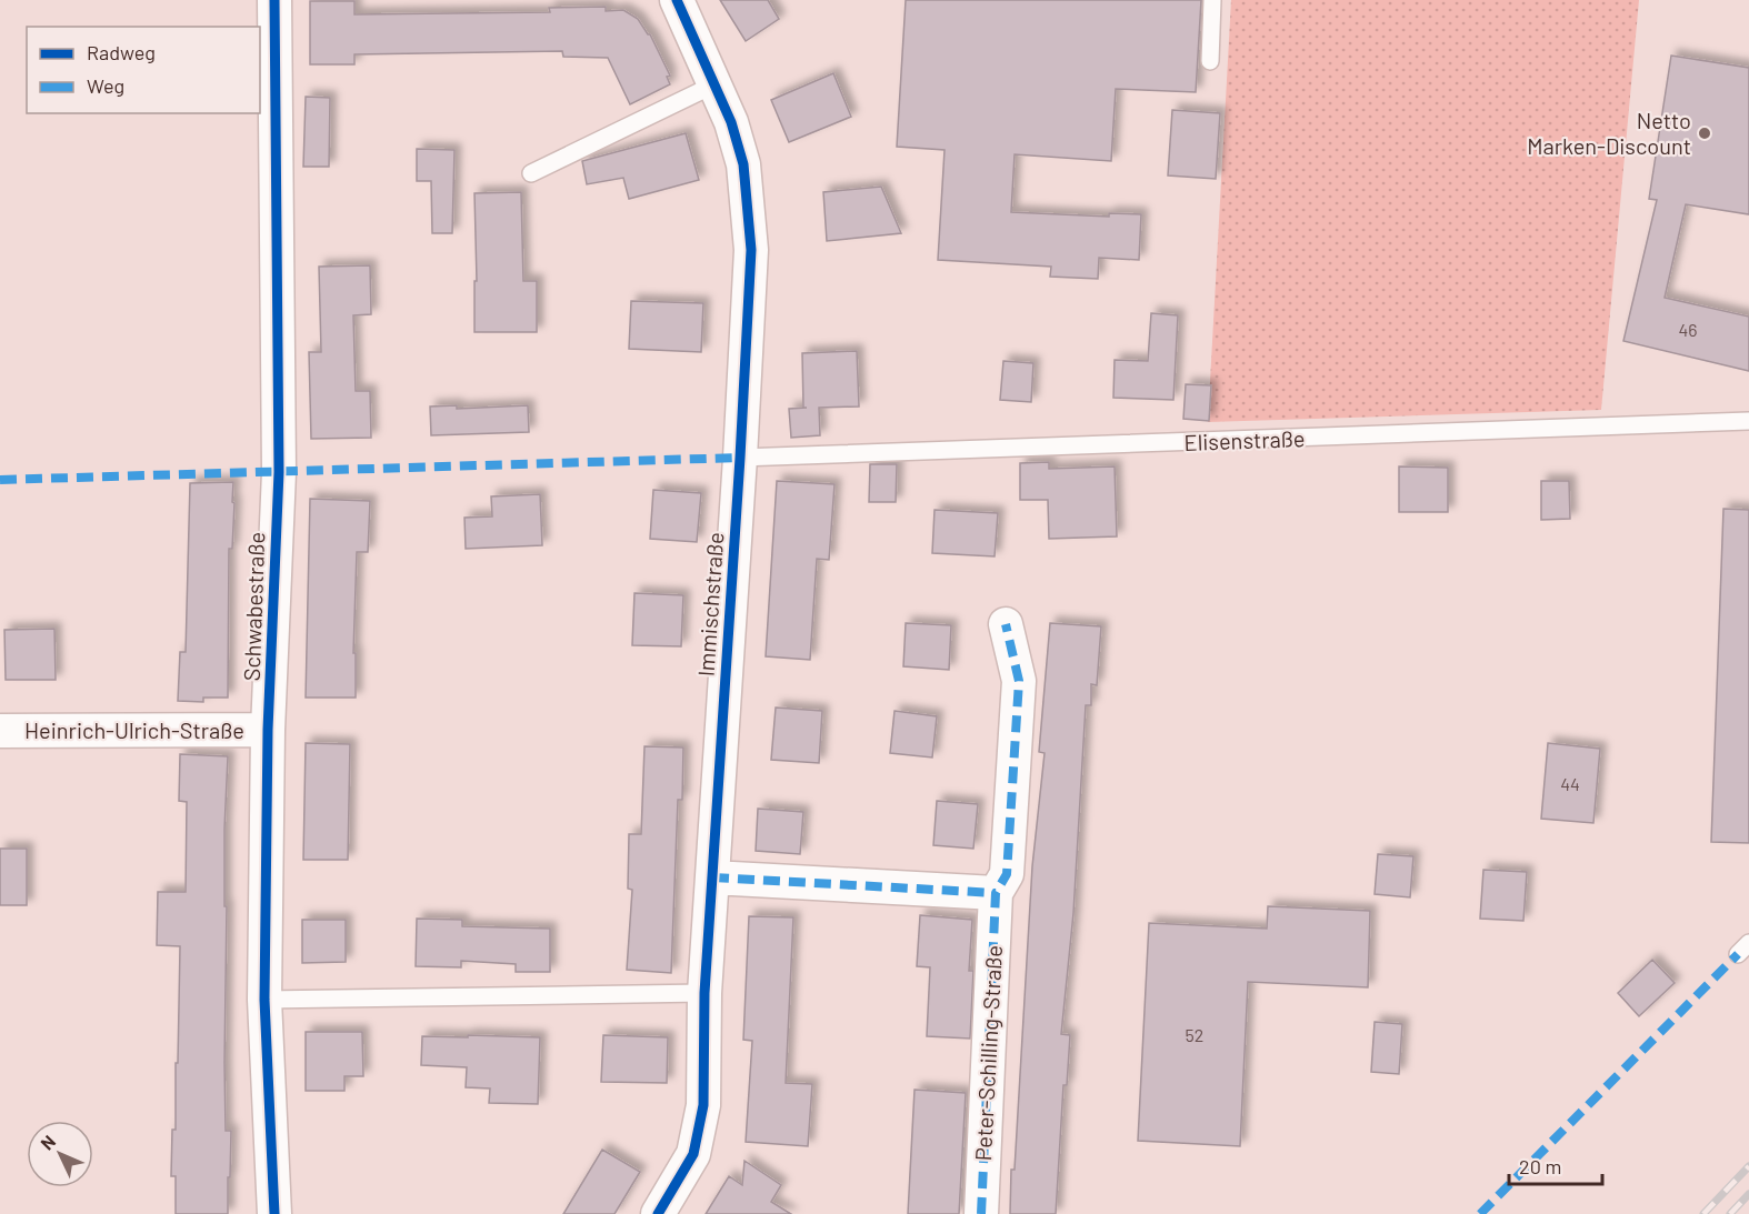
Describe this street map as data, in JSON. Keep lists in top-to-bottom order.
{
  "streets": {
    "street": [
      "Immischstraße",
      "Schwabestraße",
      "Heinrich-Ulrich-Straße",
      "Peter-Schilling-Straße"
    ],
    "lane": ["Elisenstraße"]
  },
  "crossings": [
    ["Elisenstraße", "Immischstraße"],
    ["Schwabestraße", "Heinrich-Ulrich-Straße"]
  ],
  "places": ["Netto Marken-Discount"],
  "house_numbers": ["46", "44", "52"],
  "legend": ["Radweg", "Weg"],
  "scale_bar": "20 m",
  "north": "top left"
}
